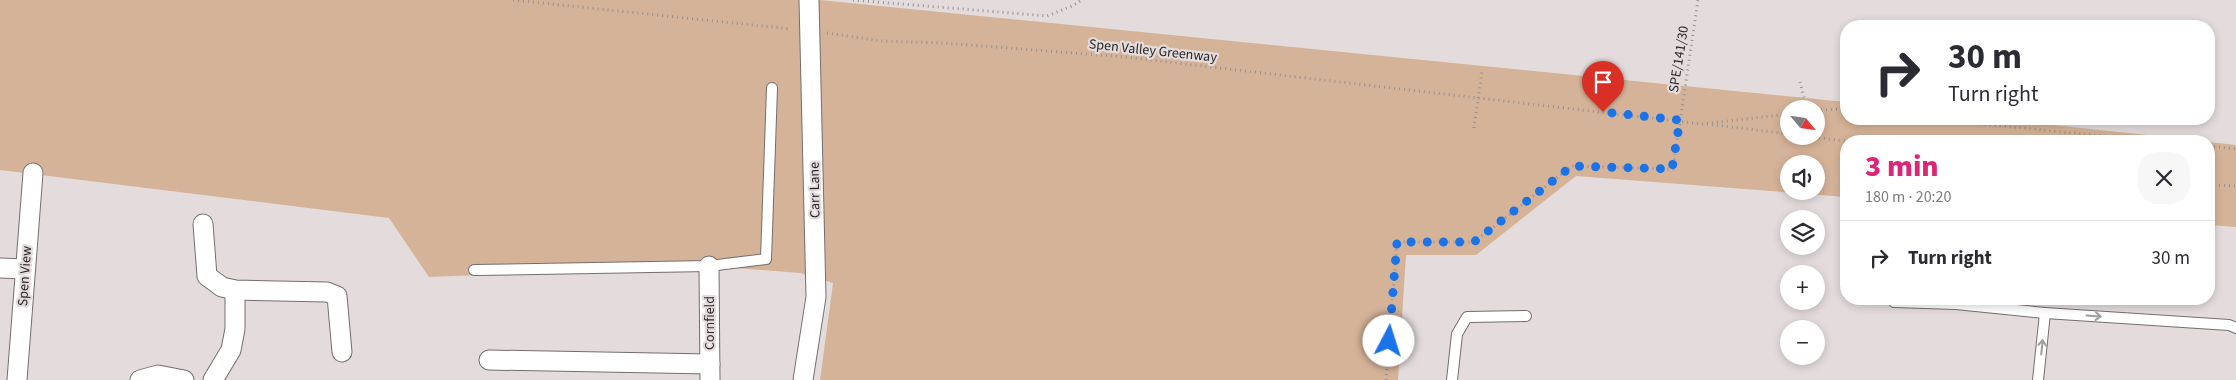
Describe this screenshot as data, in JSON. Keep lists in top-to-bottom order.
{
  "streets": {
    "street": ["Carr Lane", "Spen View", "Cornfield"],
    "path": ["Spen Valley Greenway", "SPE/141/30"]
  },
  "crossings": [
    ["Spen Valley Greenway", "SPE/141/30"],
    ["Spen Valley Greenway", "Carr Lane"]
  ],
  "north": "bottom right",
  "page": {
    "turn": ["30 m", "Turn right"],
    "map_buttons": ["+", "−"],
    "heading": ["3 min", "180 m · 20:20"],
    "list": [
      {
        "name": "Turn right",
        "value": "30 m"
      }
    ]
  }
}
